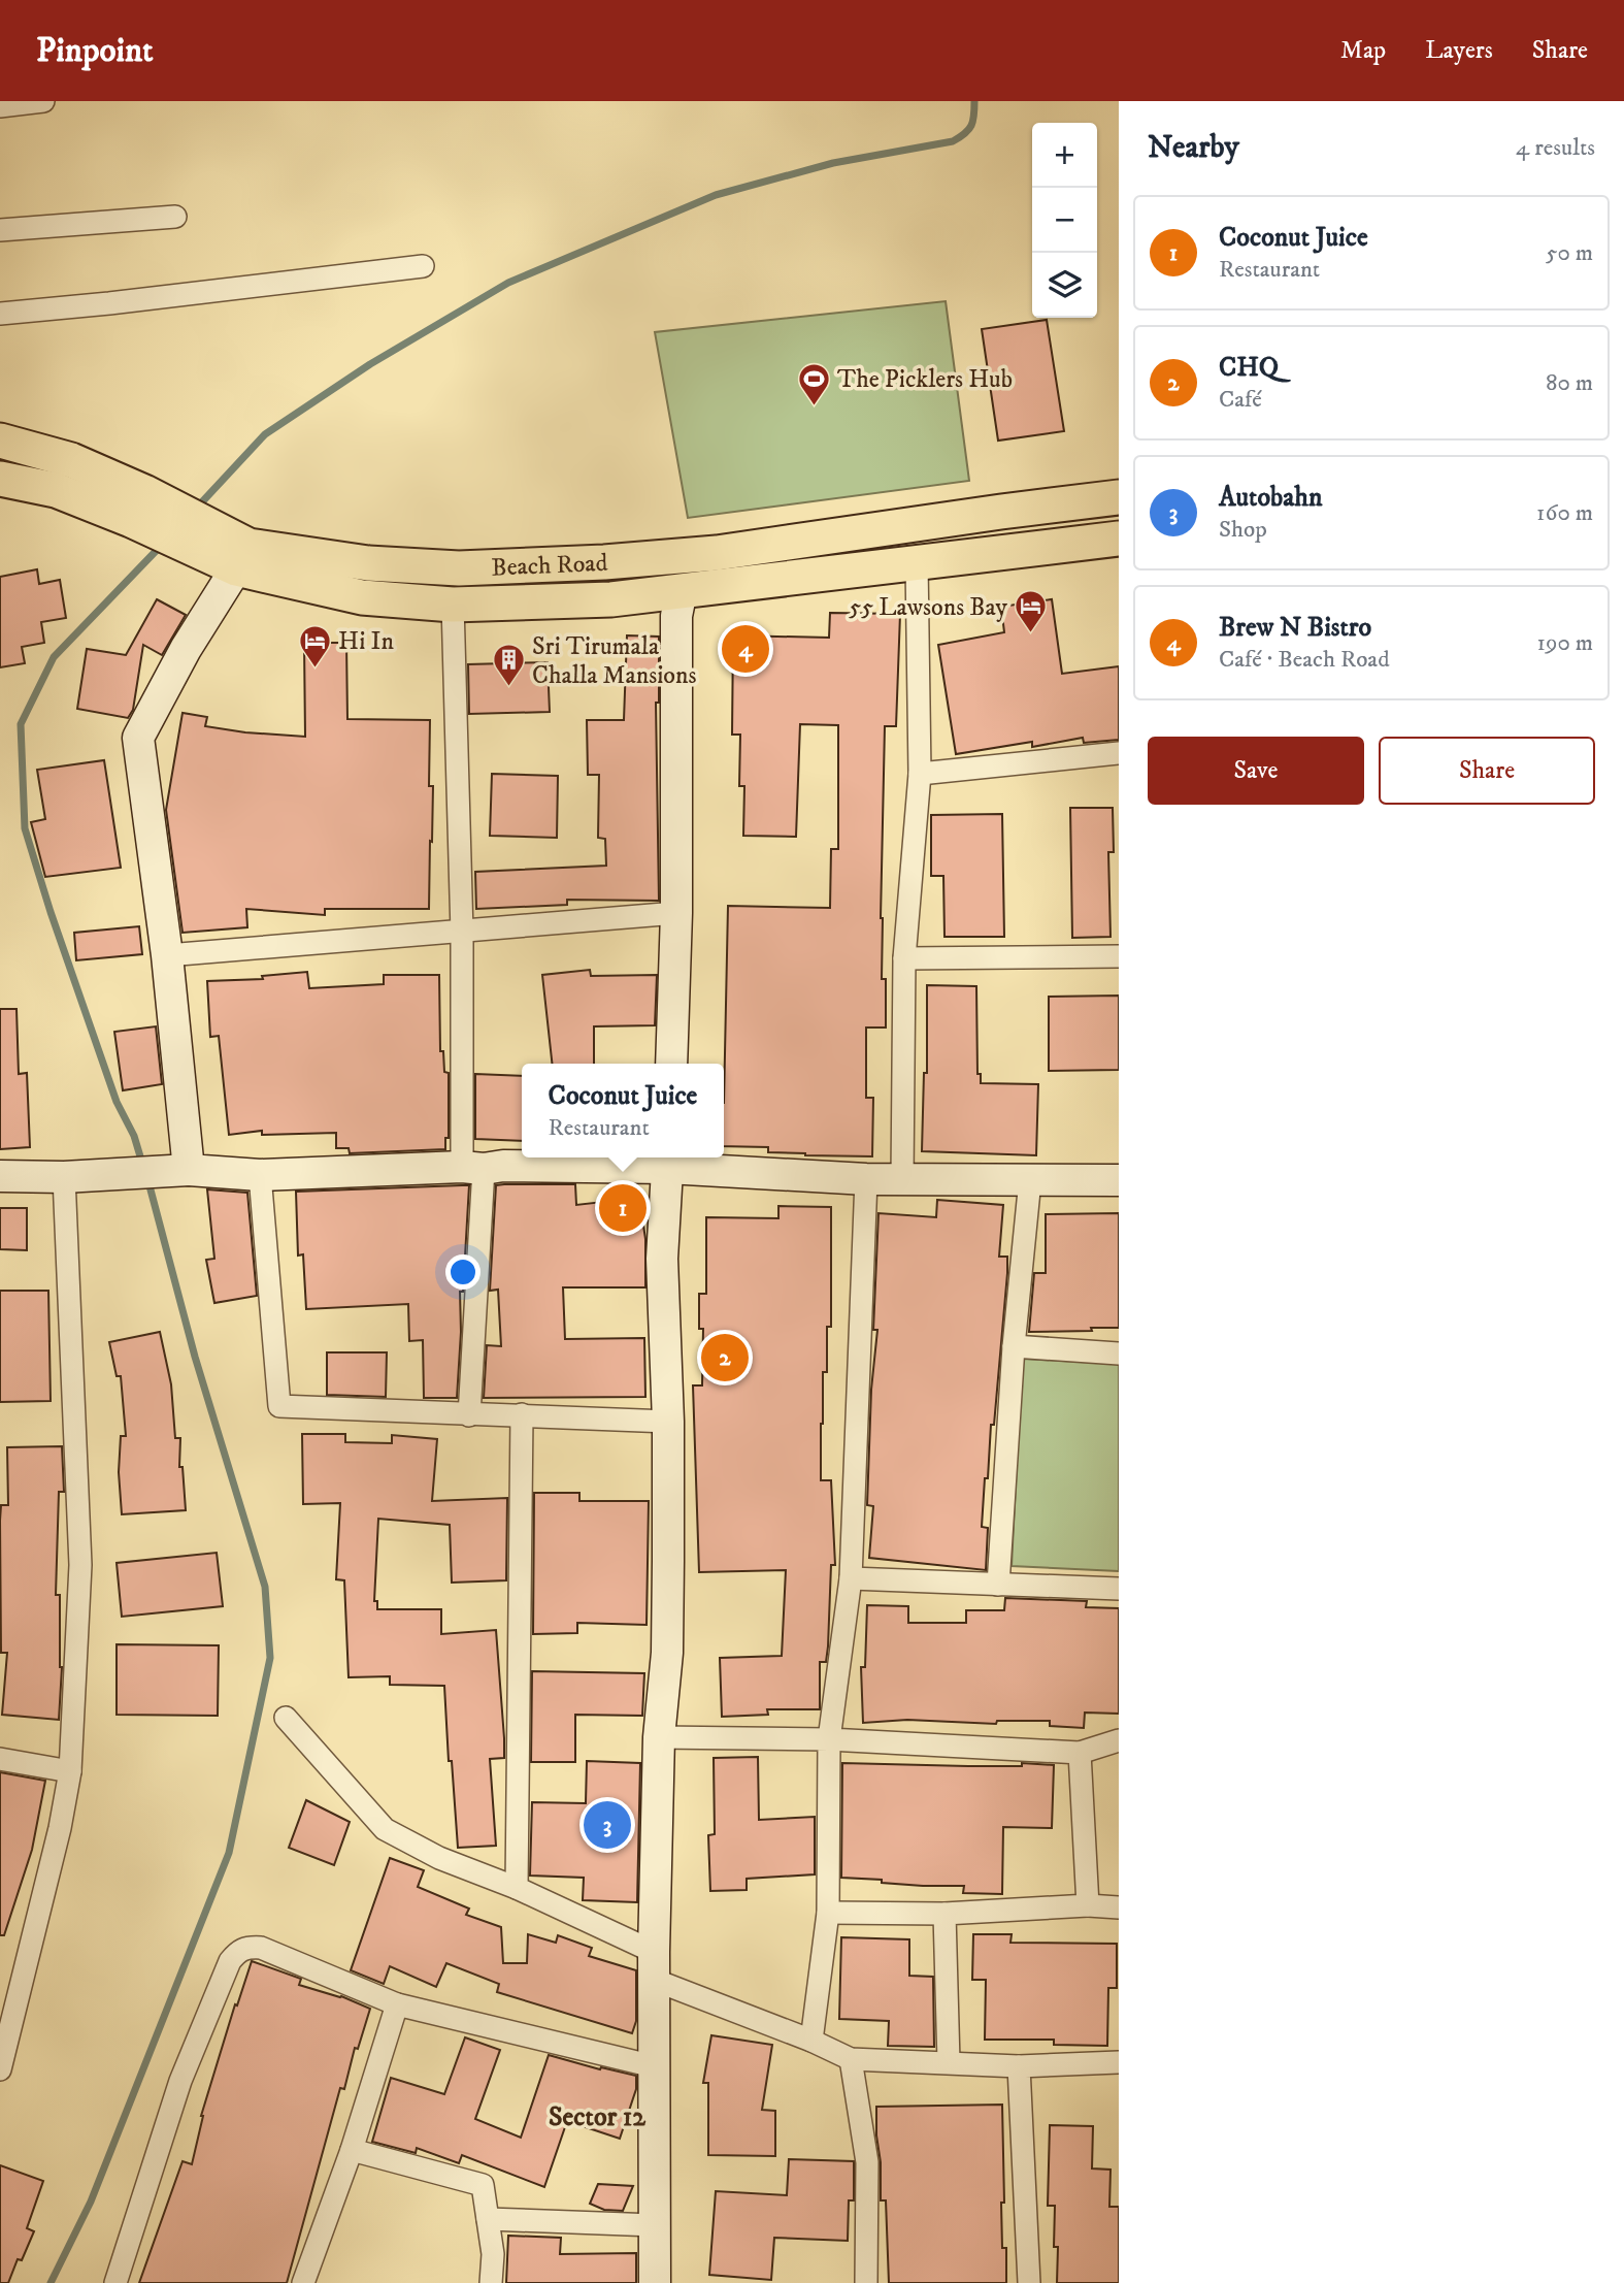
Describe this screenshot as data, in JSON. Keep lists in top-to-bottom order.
{
  "streets": {
    "main road": ["Beach Road"]
  },
  "districts": ["Sector 12"],
  "places": {
    "sports": ["The Picklers Hub"],
    "hotel": ["55 Lawsons Bay", "Hi In"],
    "building": ["Sri Tirumala Challa Mansions"]
  },
  "page": {
    "header": "Pinpoint",
    "nav": ["Map", "Layers", "Share"],
    "heading": ["Nearby", "4 results"],
    "map_buttons": ["+", "−"],
    "list": [
      {
        "mark": "1",
        "name": "Coconut Juice",
        "note": "Restaurant",
        "value": "50 m"
      },
      {
        "mark": "2",
        "name": "CHQ",
        "note": "Café",
        "value": "80 m"
      },
      {
        "mark": "3",
        "name": "Autobahn",
        "note": "Shop",
        "value": "160 m"
      },
      {
        "mark": "4",
        "name": "Brew N Bistro",
        "note": "Café · Beach Road",
        "value": "190 m"
      }
    ],
    "pins": [
      "4",
      "1",
      "2",
      "3"
    ],
    "buttons": ["Save", "Share"],
    "popup": ["Coconut Juice", "Restaurant"]
  }
}
